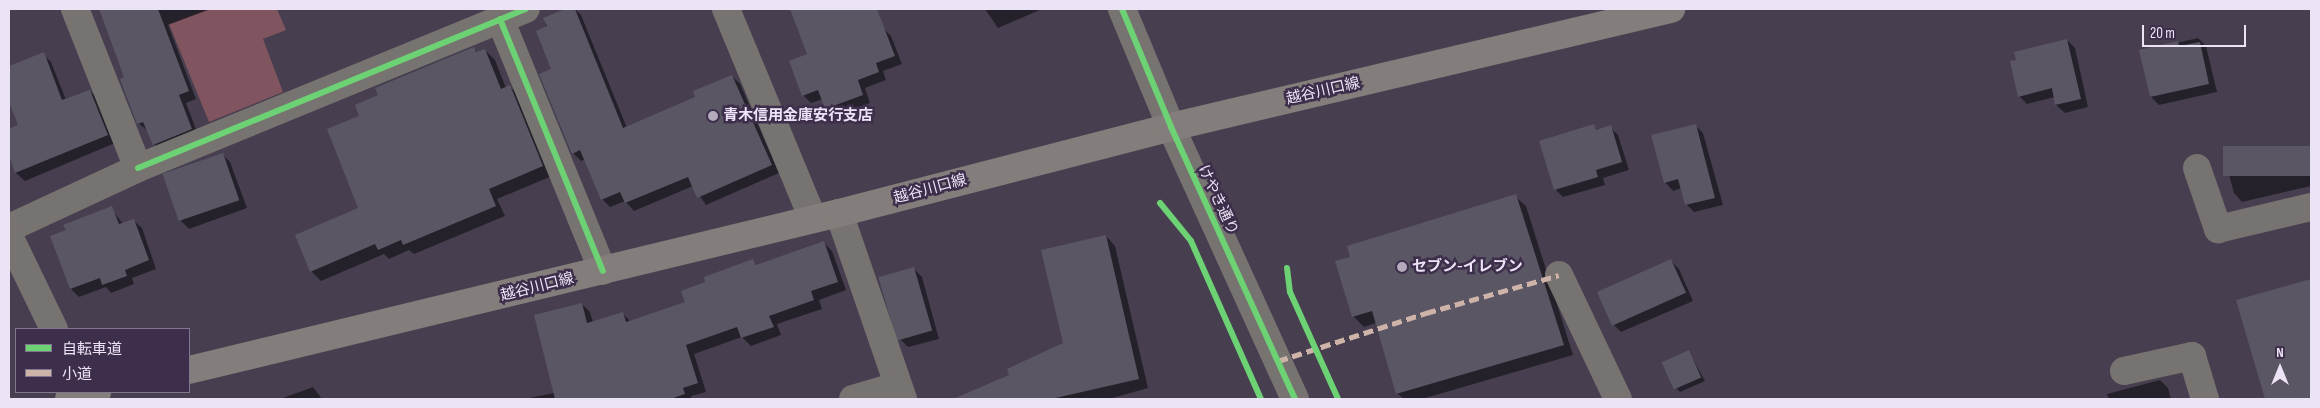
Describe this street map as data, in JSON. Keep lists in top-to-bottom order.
{
  "streets": {
    "main road": ["越谷川口線"],
    "street": ["けやき通り"]
  },
  "crossings": [
    ["越谷川口線", "けやき通り"]
  ],
  "places": ["青木信用金庫安行支店", "セブン-イレブン"],
  "legend": ["自転車道", "小道"],
  "scale_bar": "20 m",
  "north": "top"
}
